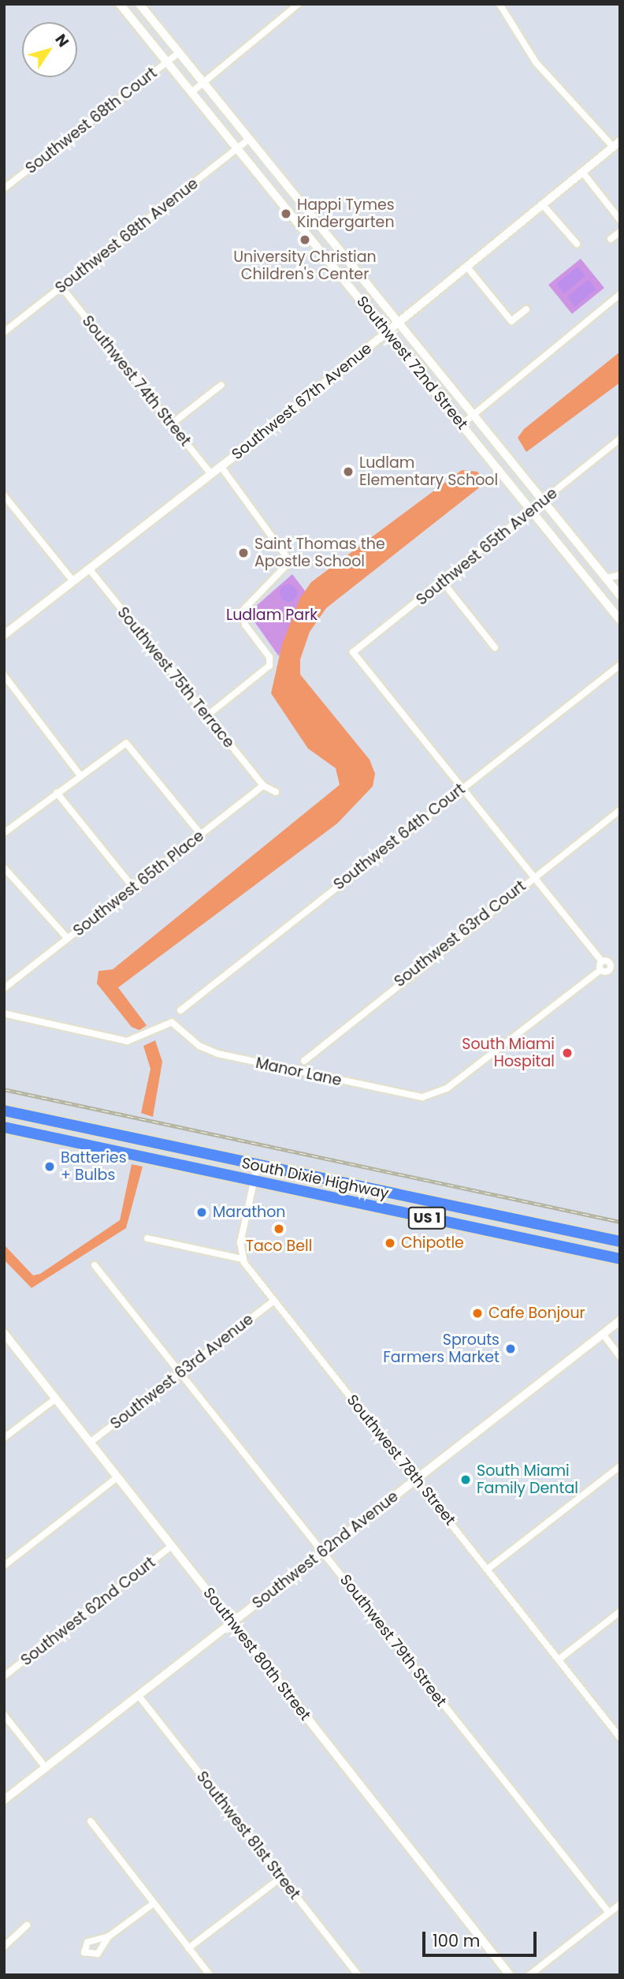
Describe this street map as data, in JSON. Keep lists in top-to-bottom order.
{
  "streets": {
    "highway": ["South Dixie Highway", "US 1"],
    "main road": ["Southwest 72nd Street", "Southwest 67th Avenue"],
    "street": [
      "Southwest 68th Court",
      "Southwest 68th Avenue",
      "Southwest 74th Street",
      "Southwest 65th Avenue",
      "Southwest 75th Terrace",
      "Southwest 64th Court",
      "Southwest 65th Place",
      "Southwest 63rd Court",
      "Manor Lane",
      "Southwest 63rd Avenue",
      "Southwest 78th Street",
      "Southwest 62nd Avenue",
      "Southwest 62nd Court",
      "Southwest 79th Street",
      "Southwest 80th Street",
      "Southwest 81st Street"
    ]
  },
  "crossings": [
    ["Southwest 68th Court", "Southwest 72nd Street"],
    ["Southwest 68th Avenue", "Southwest 72nd Street"],
    ["Southwest 68th Avenue", "Southwest 74th Street"],
    ["Southwest 72nd Street", "Southwest 67th Avenue"],
    ["Southwest 72nd Street", "Southwest 65th Avenue"],
    ["Southwest 74th Street", "Southwest 67th Avenue"],
    ["Southwest 67th Avenue", "Southwest 75th Terrace"],
    ["Southwest 65th Avenue", "Southwest 64th Court"],
    ["Southwest 75th Terrace", "Southwest 65th Place"],
    ["Southwest 63rd Avenue", "Southwest 78th Street"],
    ["Southwest 63rd Avenue", "Southwest 79th Street"],
    ["Southwest 63rd Avenue", "Southwest 80th Street"],
    ["Southwest 78th Street", "Southwest 62nd Avenue"],
    ["Southwest 62nd Avenue", "Southwest 79th Street"],
    ["Southwest 62nd Avenue", "Southwest 80th Street"],
    ["Southwest 62nd Avenue", "Southwest 81st Street"],
    ["Southwest 62nd Court", "Southwest 80th Street"]
  ],
  "parks": ["Ludlam Park"],
  "places": [
    "Happi Tymes Kindergarten",
    "University Christian Children's Center",
    "Ludlam Elementary School",
    "Saint Thomas the Apostle School",
    "South Miami Hospital",
    "Batteries + Bulbs",
    "Marathon",
    "Taco Bell",
    "Chipotle",
    "Cafe Bonjour",
    "Sprouts Farmers Market",
    "South Miami Family Dental"
  ],
  "scale_bar": "100 m",
  "north": "top right"
}
